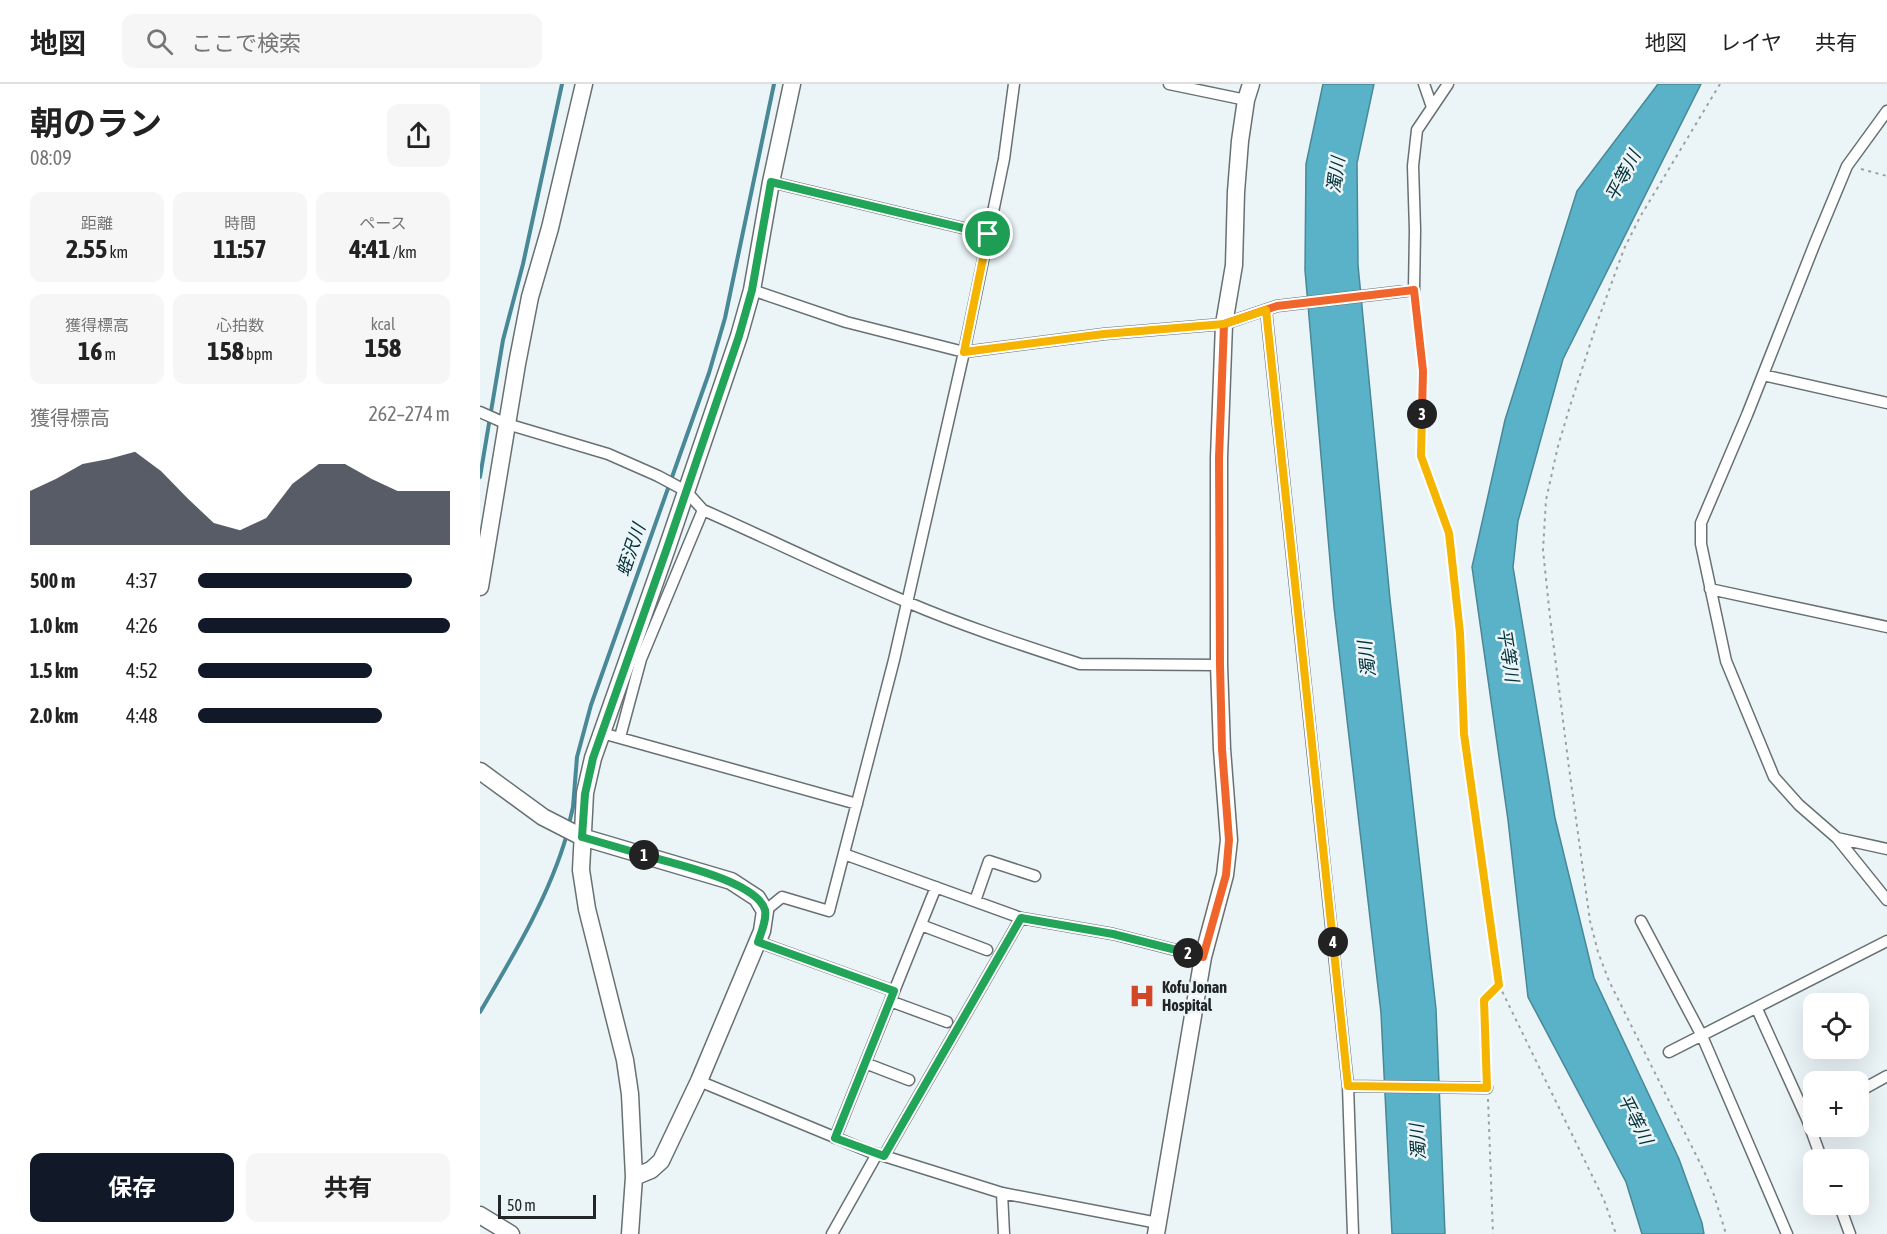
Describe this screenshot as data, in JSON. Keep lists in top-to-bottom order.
{
  "water": ["濁川", "平等川", "蛭沢川"],
  "places": {
    "hospital": ["Kofu Jonan Hospital"]
  },
  "scale_bar": "50 m",
  "page": {
    "header": "地図",
    "search": "ここで検索",
    "nav": ["地図", "レイヤ", "共有"],
    "heading": ["朝のラン", "08:09"],
    "stats": [
      ["距離", "2.55 km"],
      ["時間", "11:57"],
      ["ペース", "4:41 /km"],
      ["獲得標高", "16 m"],
      ["心拍数", "158 bpm"],
      ["kcal", "158"]
    ],
    "chart": ["獲得標高", "262–274 m"],
    "pins": [
      "3",
      "1",
      "4",
      "2"
    ],
    "list": [
      {
        "name": "500 m",
        "note": "4:37"
      },
      {
        "name": "1.0 km",
        "note": "4:26"
      },
      {
        "name": "1.5 km",
        "note": "4:52"
      },
      {
        "name": "2.0 km",
        "note": "4:48"
      }
    ],
    "map_buttons": ["+", "−"],
    "buttons": ["保存", "共有"],
    "scale": "50 m"
  }
}
